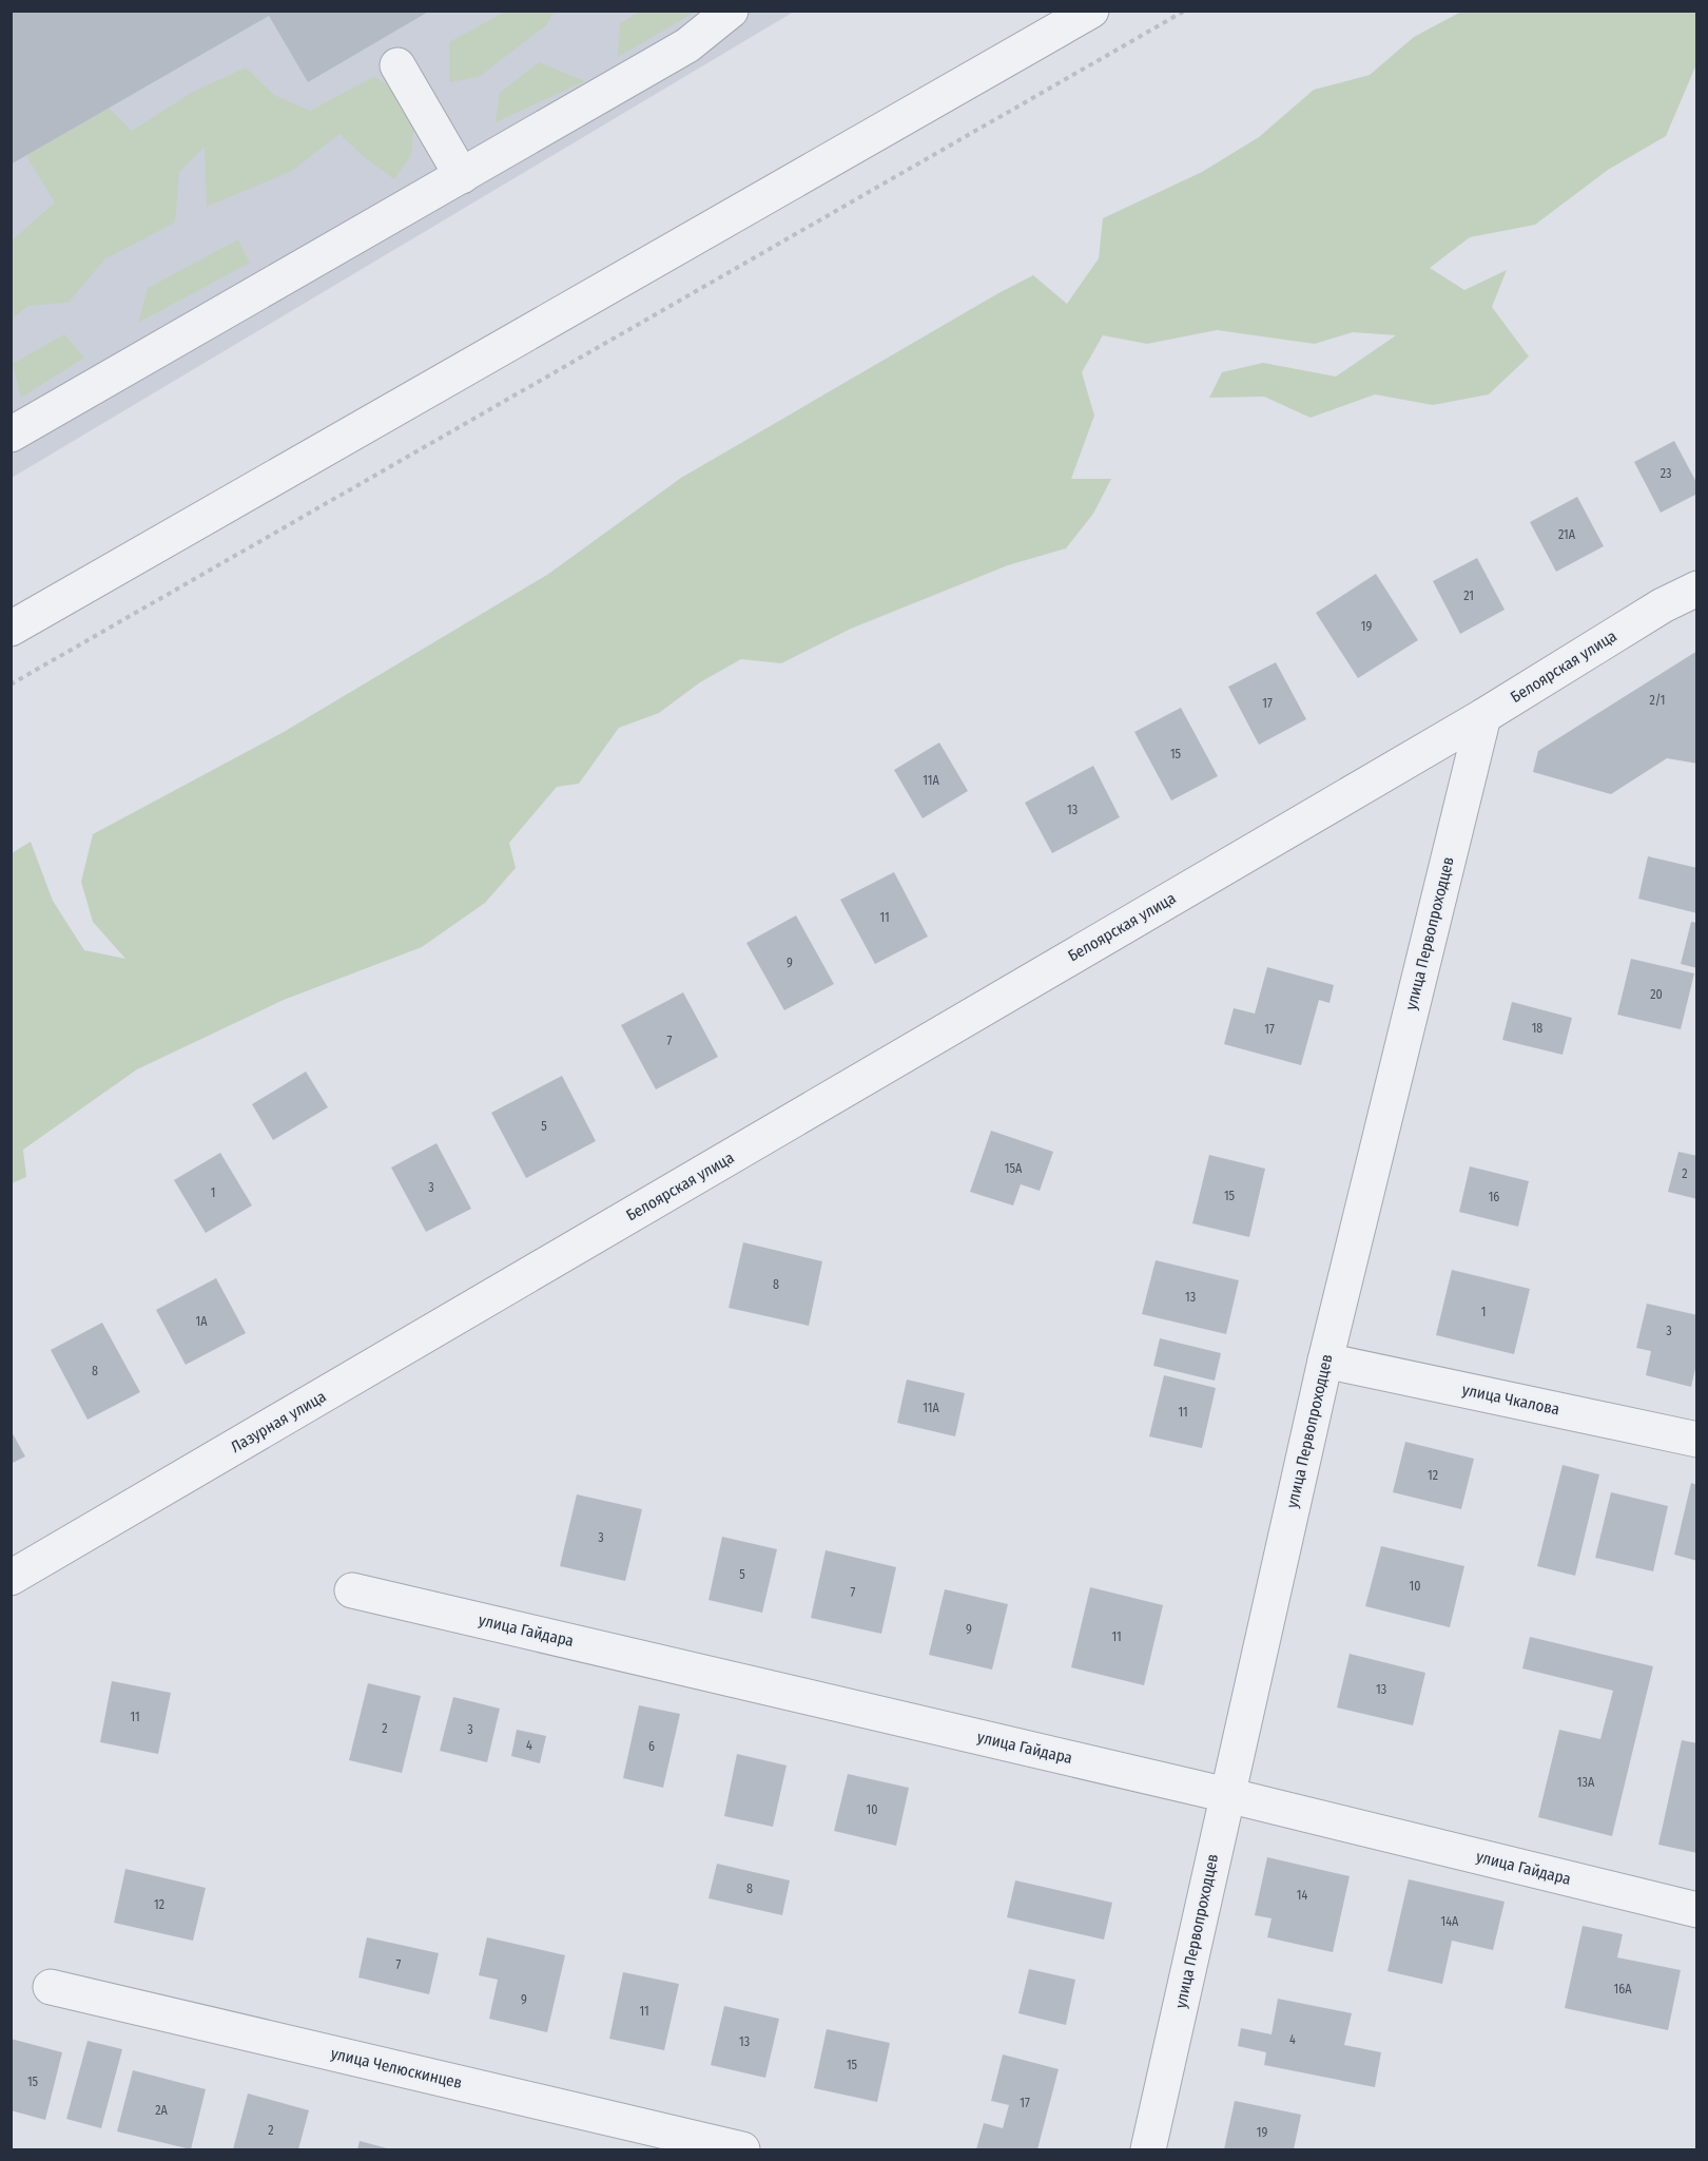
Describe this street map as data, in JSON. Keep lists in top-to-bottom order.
{
  "streets": {
    "street": [
      "Белоярская улица",
      "улица Первопроходцев",
      "улица Чкалова",
      "Лазурная улица",
      "улица Гайдара",
      "улица Челюскинцев"
    ]
  },
  "crossings": [
    ["Белоярская улица", "улица Первопроходцев"],
    ["Белоярская улица", "Лазурная улица"],
    ["улица Первопроходцев", "улица Чкалова"],
    ["улица Первопроходцев", "улица Гайдара"]
  ],
  "house_numbers": [
    "23",
    "21А",
    "21",
    "19",
    "2/1",
    "17",
    "15",
    "11А",
    "13",
    "11",
    "9",
    "20",
    "18",
    "17",
    "7",
    "5",
    "15А",
    "2",
    "3",
    "1",
    "15",
    "16",
    "8",
    "13",
    "1",
    "1А",
    "3",
    "8",
    "11А",
    "11",
    "12",
    "3",
    "5",
    "10",
    "7",
    "9",
    "11",
    "13",
    "11",
    "2",
    "3",
    "4",
    "6",
    "13А",
    "10",
    "8",
    "14",
    "12",
    "14А",
    "7",
    "16А",
    "9",
    "11",
    "4",
    "13",
    "15",
    "15",
    "17",
    "2А",
    "2",
    "19"
  ]
}
